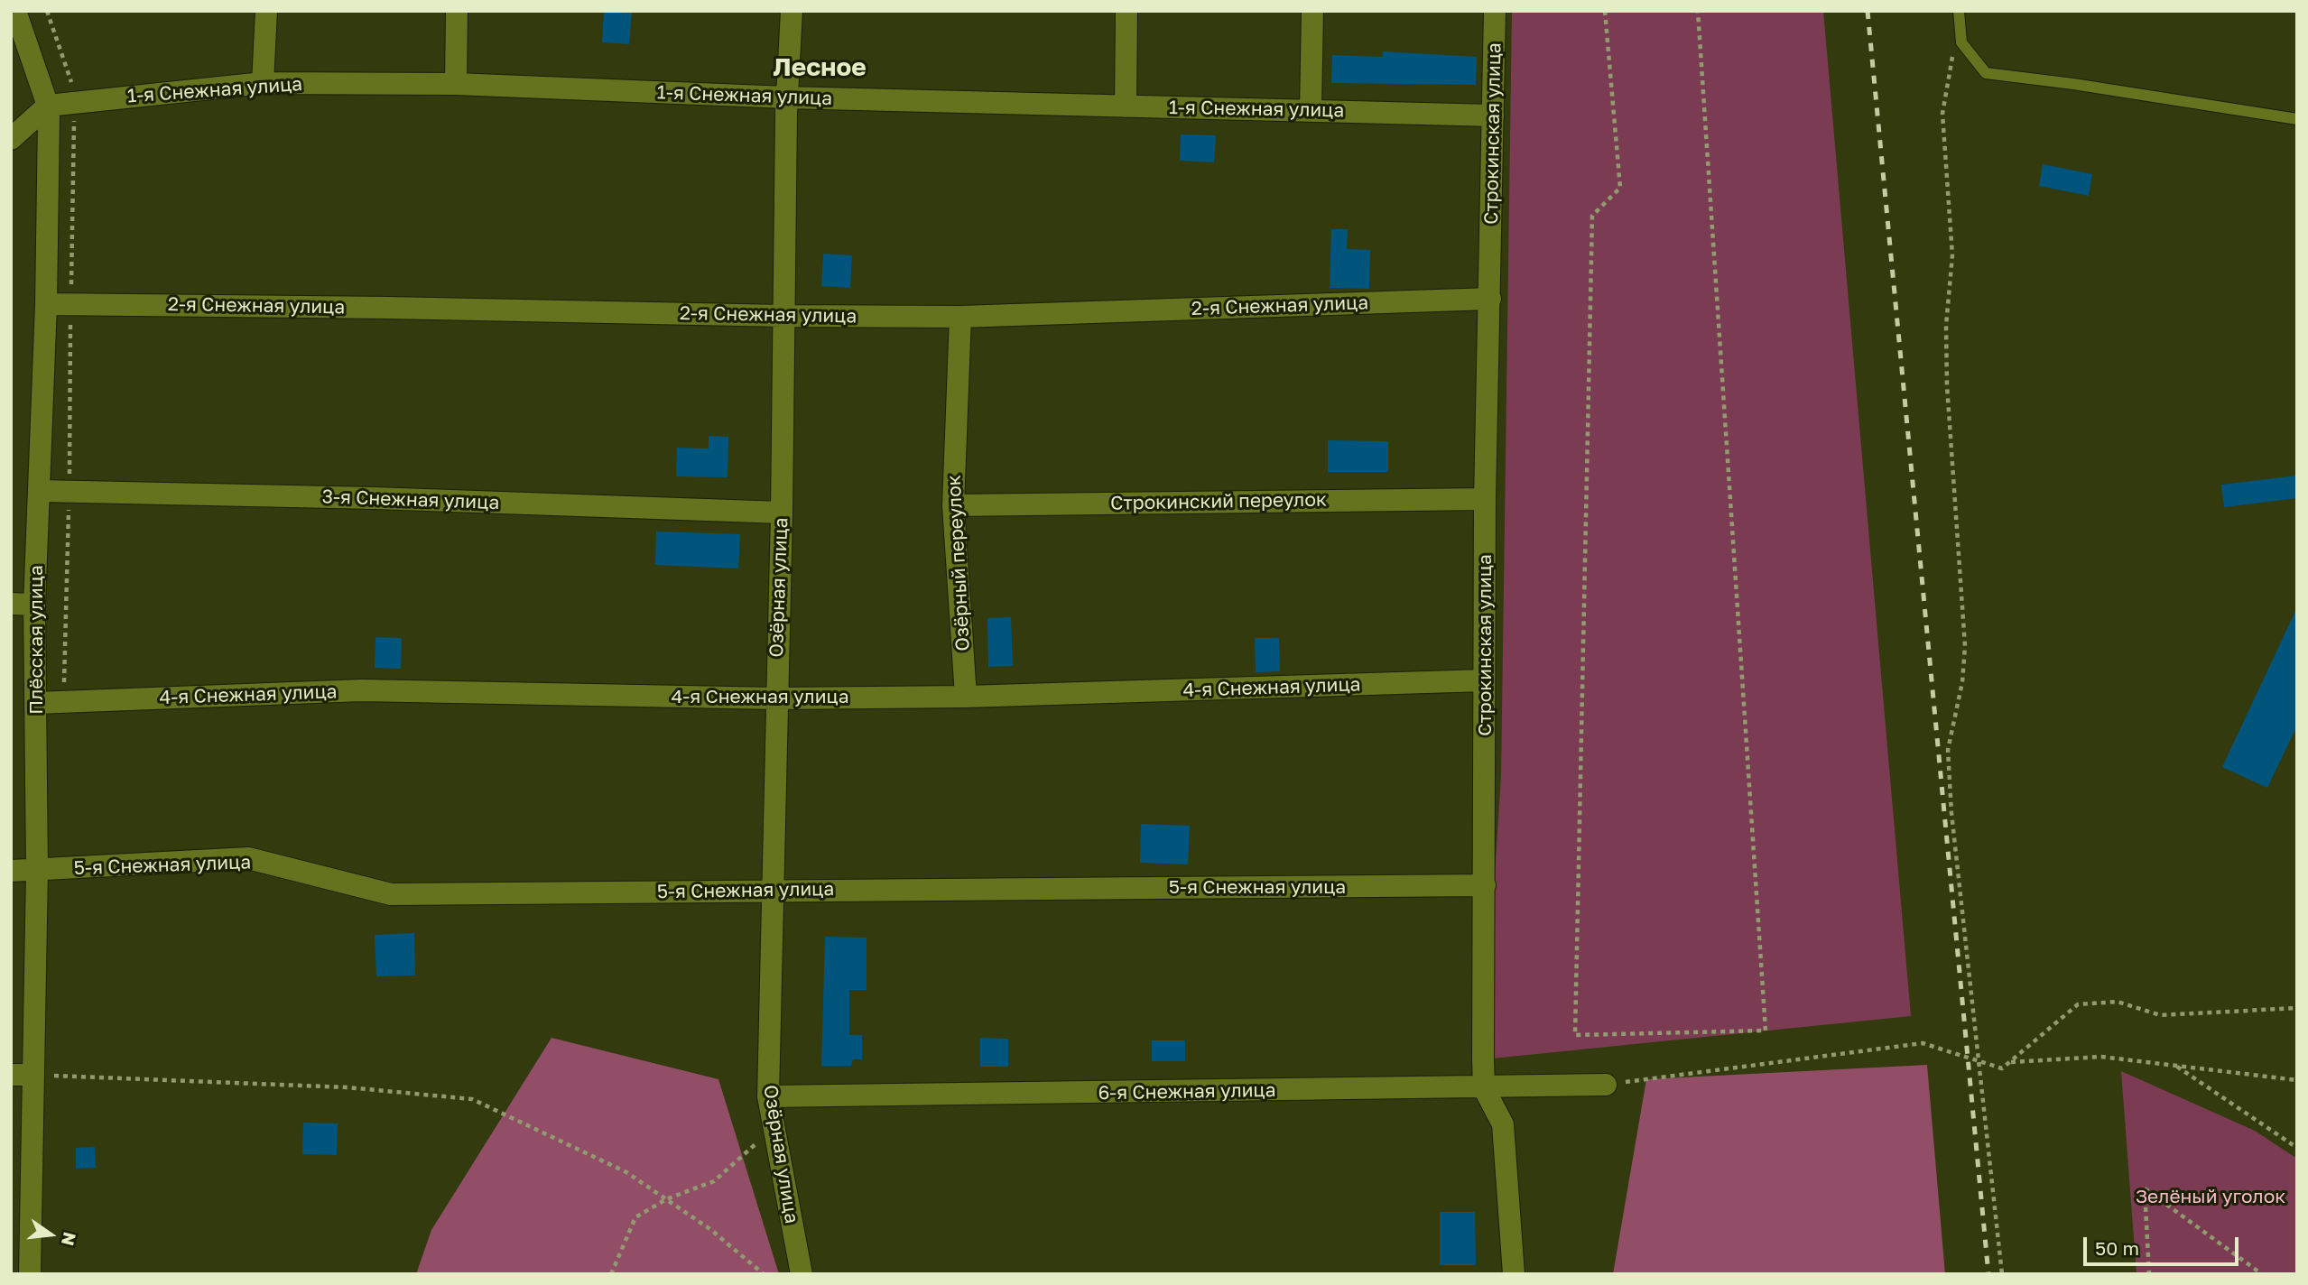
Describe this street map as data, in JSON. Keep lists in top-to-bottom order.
{
  "streets": {
    "street": [
      "1-я Снежная улица",
      "Строкинская улица",
      "2-я Снежная улица",
      "3-я Снежная улица",
      "Строкинский переулок",
      "Озёрный переулок",
      "Озёрная улица",
      "Плёсская улица",
      "4-я Снежная улица",
      "5-я Снежная улица",
      "6-я Снежная улица"
    ]
  },
  "crossings": [
    ["1-я Снежная улица", "Строкинская улица"],
    ["1-я Снежная улица", "Озёрная улица"],
    ["1-я Снежная улица", "Плёсская улица"],
    ["Строкинская улица", "2-я Снежная улица"],
    ["Строкинская улица", "Строкинский переулок"],
    ["Строкинская улица", "4-я Снежная улица"],
    ["Строкинская улица", "5-я Снежная улица"],
    ["Строкинская улица", "6-я Снежная улица"],
    ["2-я Снежная улица", "Озёрный переулок"],
    ["2-я Снежная улица", "Озёрная улица"],
    ["2-я Снежная улица", "Плёсская улица"],
    ["3-я Снежная улица", "Озёрная улица"],
    ["3-я Снежная улица", "Плёсская улица"],
    ["Строкинский переулок", "Озёрный переулок"],
    ["Озёрный переулок", "4-я Снежная улица"],
    ["Озёрная улица", "4-я Снежная улица"],
    ["Озёрная улица", "5-я Снежная улица"],
    ["Озёрная улица", "6-я Снежная улица"],
    ["Плёсская улица", "4-я Снежная улица"],
    ["Плёсская улица", "5-я Снежная улица"]
  ],
  "districts": ["Лесное"],
  "parks": ["Зелёный уголок"],
  "scale_bar": "50 m",
  "north": "right"
}
